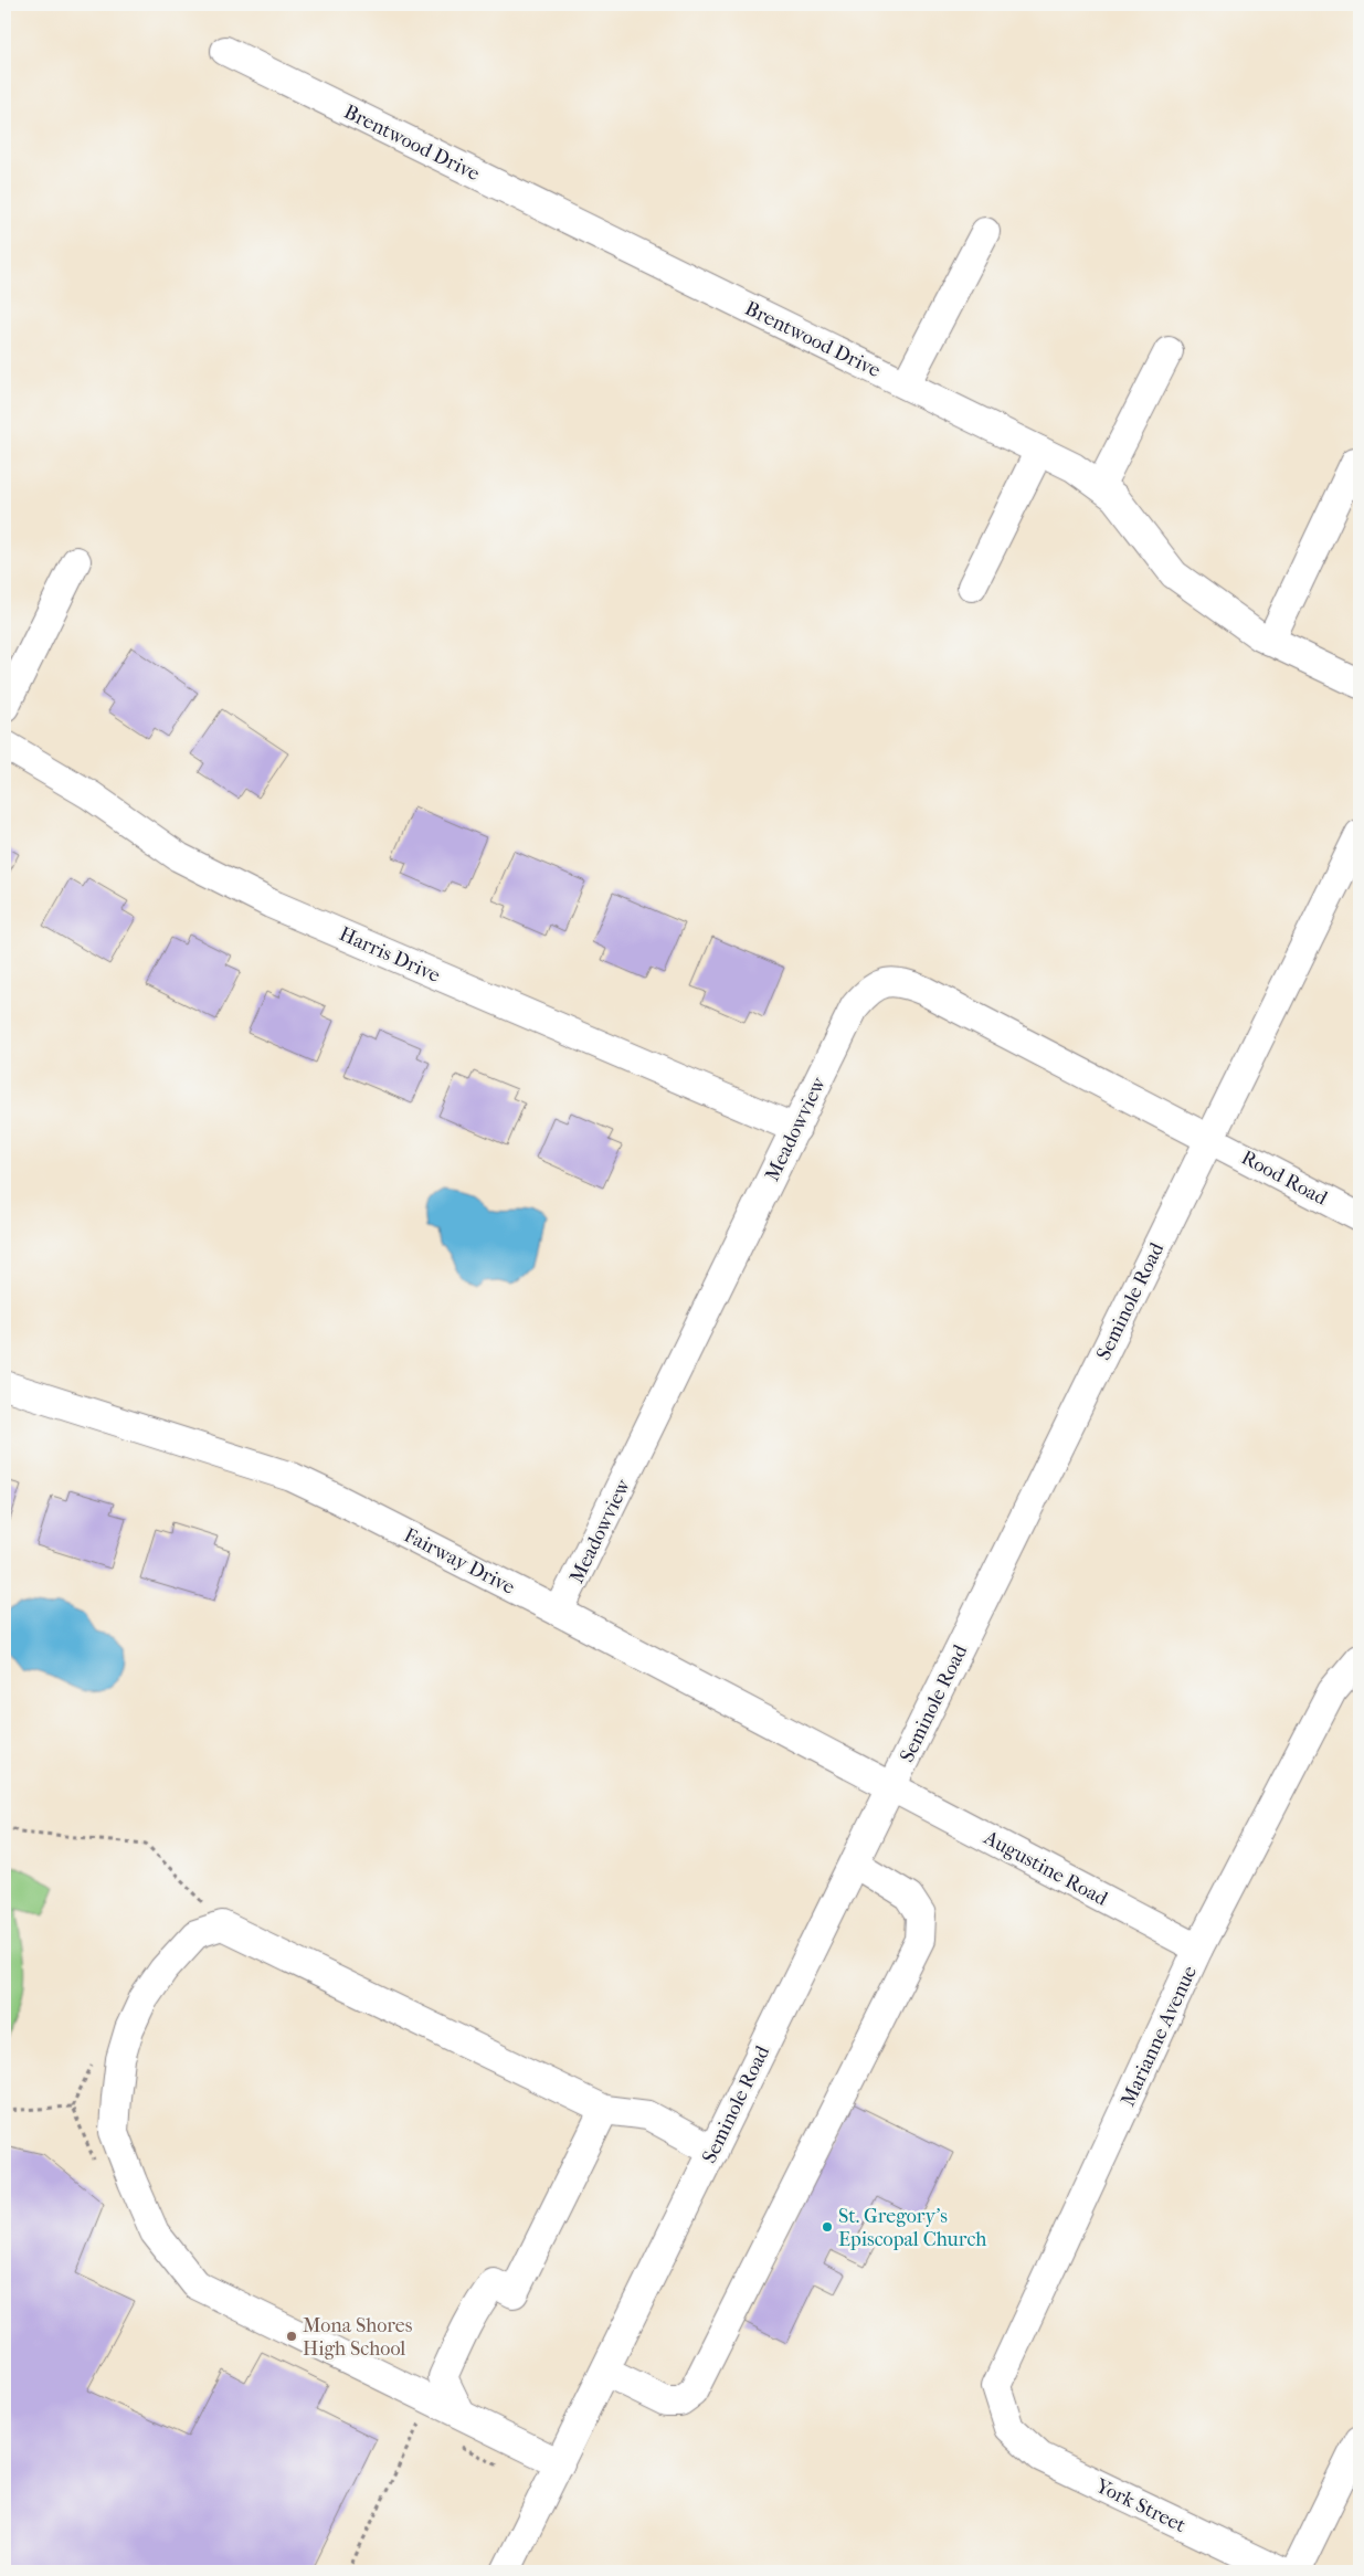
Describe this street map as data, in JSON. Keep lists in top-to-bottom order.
{
  "streets": {
    "street": [
      "Brentwood Drive",
      "Harris Drive",
      "Meadowview",
      "Rood Road",
      "Seminole Road",
      "Fairway Drive",
      "Augustine Road",
      "Marianne Avenue",
      "York Street"
    ]
  },
  "crossings": [
    ["Harris Drive", "Meadowview"],
    ["Meadowview", "Rood Road"],
    ["Meadowview", "Seminole Road"],
    ["Meadowview", "Fairway Drive"],
    ["Rood Road", "Seminole Road"],
    ["Seminole Road", "Fairway Drive"],
    ["Seminole Road", "Augustine Road"],
    ["Fairway Drive", "Augustine Road"],
    ["Augustine Road", "Marianne Avenue"],
    ["Marianne Avenue", "York Street"]
  ],
  "places": ["St. Gregory's Episcopal Church", "Mona Shores High School"]
}
